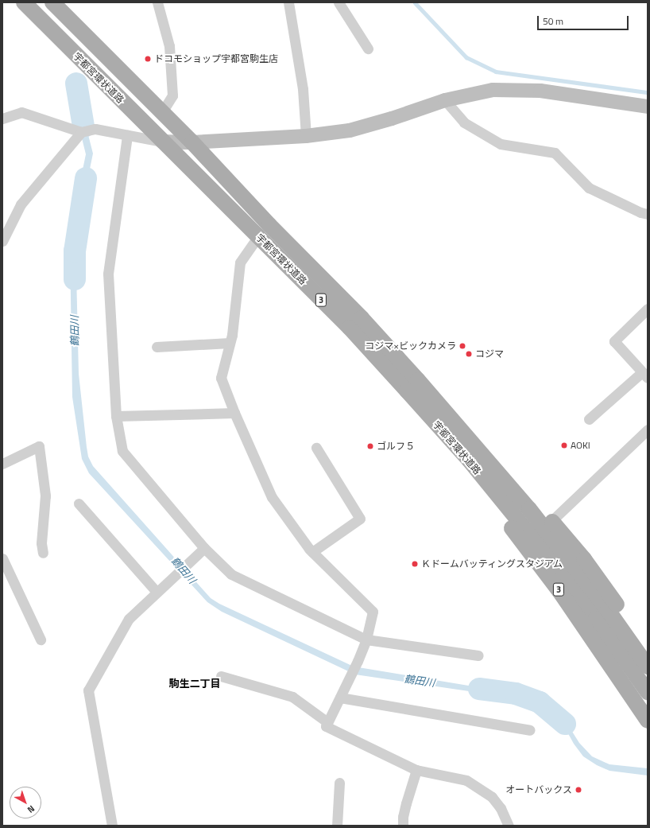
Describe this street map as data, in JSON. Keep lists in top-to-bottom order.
{
  "streets": {
    "main road": ["宇都宮環状道路", "3"]
  },
  "crossings": [
    ["宇都宮環状道路", "3"]
  ],
  "districts": ["駒生二丁目"],
  "water": ["鶴田川"],
  "places": [
    "ドコモショップ宇都宮駒生店",
    "コジマ×ビックカメラ",
    "コジマ",
    "AOKI",
    "ゴルフ５",
    "Ｋドームバッティングスタジアム",
    "オートバックス"
  ],
  "scale_bar": "50 m",
  "north": "bottom right"
}
